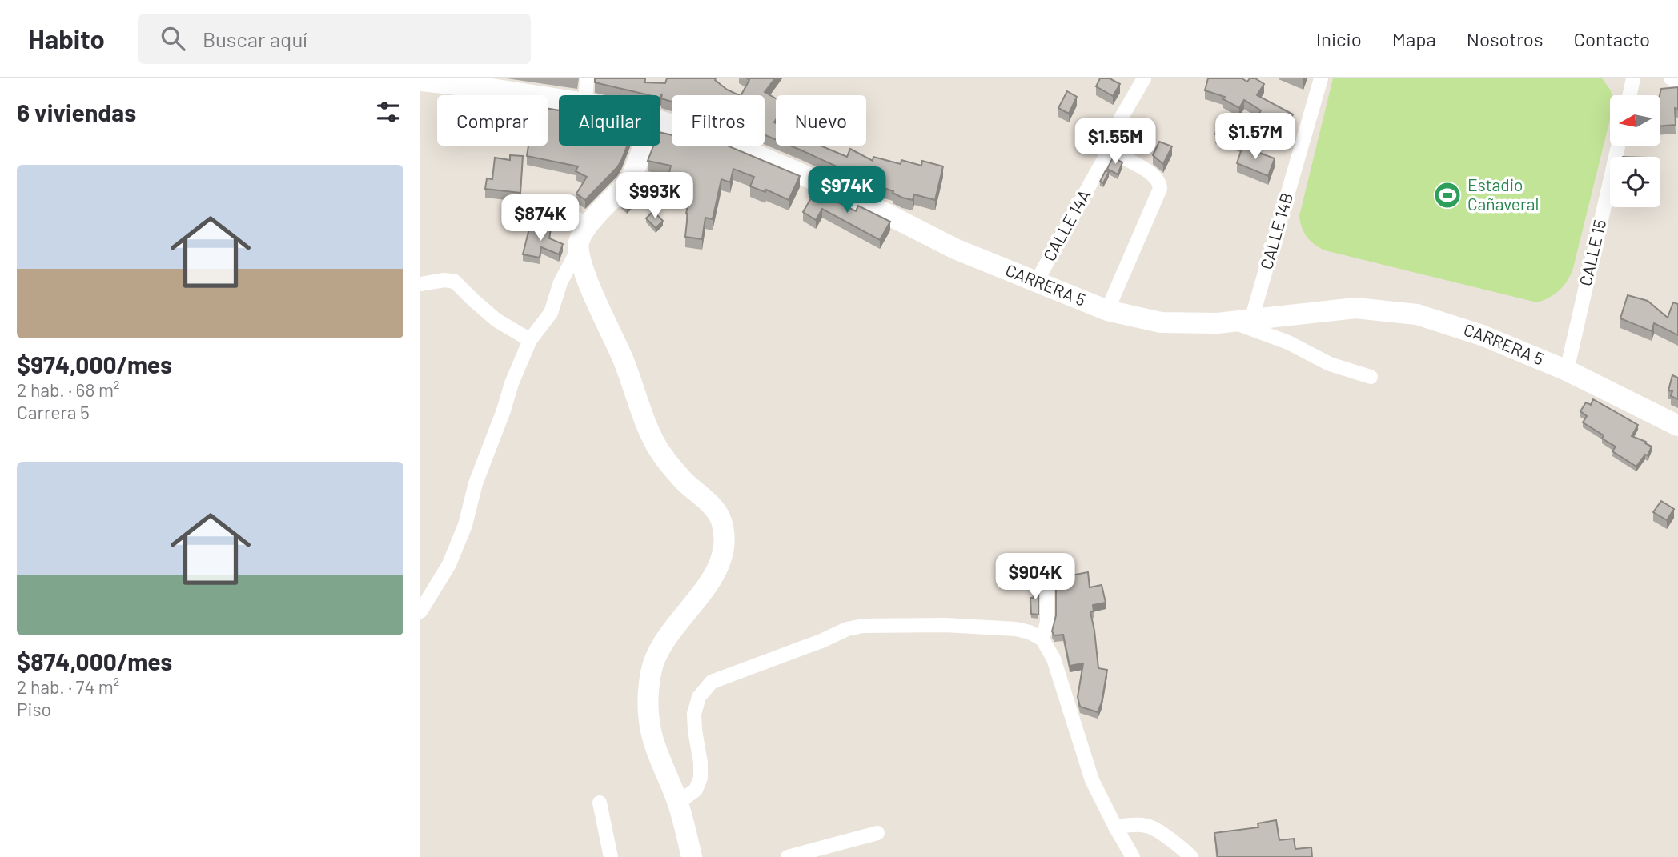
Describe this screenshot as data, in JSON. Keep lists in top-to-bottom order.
{
  "streets": {
    "main road": ["CARRERA 5"],
    "street": ["CALLE 14A", "CALLE 14B", "CALLE 15"]
  },
  "crossings": [
    ["CALLE 14A", "CARRERA 5"],
    ["CALLE 14B", "CARRERA 5"],
    ["CALLE 15", "CARRERA 5"]
  ],
  "places": {
    "sports": ["Estadio Cañaveral"]
  },
  "north": "left",
  "page": {
    "header": "Habito",
    "search": "Buscar aquí",
    "nav": [
      "Inicio",
      "Mapa",
      "Nosotros",
      "Contacto"
    ],
    "heading": "6 viviendas",
    "chip": [
      "Comprar",
      "Alquilar",
      "Filtros",
      "Nuevo"
    ],
    "price": [
      "$1.57M",
      "$1.55M",
      "$974K",
      "$993K",
      "$874K",
      "$904K"
    ],
    "list": [
      {
        "name": "$974,000/mes",
        "note": "2 hab. · 68 m² · Carrera 5"
      },
      {
        "name": "$874,000/mes",
        "note": "2 hab. · 74 m² · Piso"
      }
    ]
  }
}
